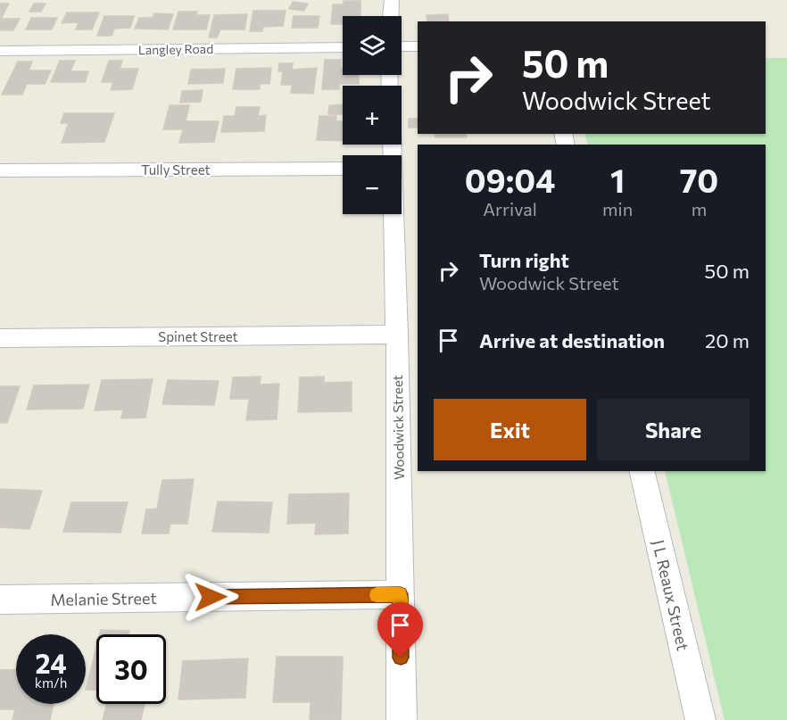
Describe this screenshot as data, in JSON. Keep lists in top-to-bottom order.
{
  "streets": {
    "street": [
      "Langley Road",
      "Tully Street",
      "Spinet Street",
      "Woodwick Street",
      "J L Reaux Street",
      "Melanie Street"
    ]
  },
  "crossings": [
    ["Spinet Street", "Woodwick Street"],
    ["Woodwick Street", "Melanie Street"]
  ],
  "page": {
    "map_buttons": ["+", "−"],
    "turn": ["50 m", "Woodwick Street"],
    "eta": [
      "09:04",
      "Arrival",
      "1",
      "min",
      "70",
      "m"
    ],
    "list": [
      {
        "name": "Turn right",
        "note": "Woodwick Street",
        "value": "50 m"
      },
      {
        "name": "Arrive at destination",
        "value": "20 m"
      }
    ],
    "buttons": ["Exit", "Share"],
    "speed": "24 km/h",
    "limit": "30"
  }
}
